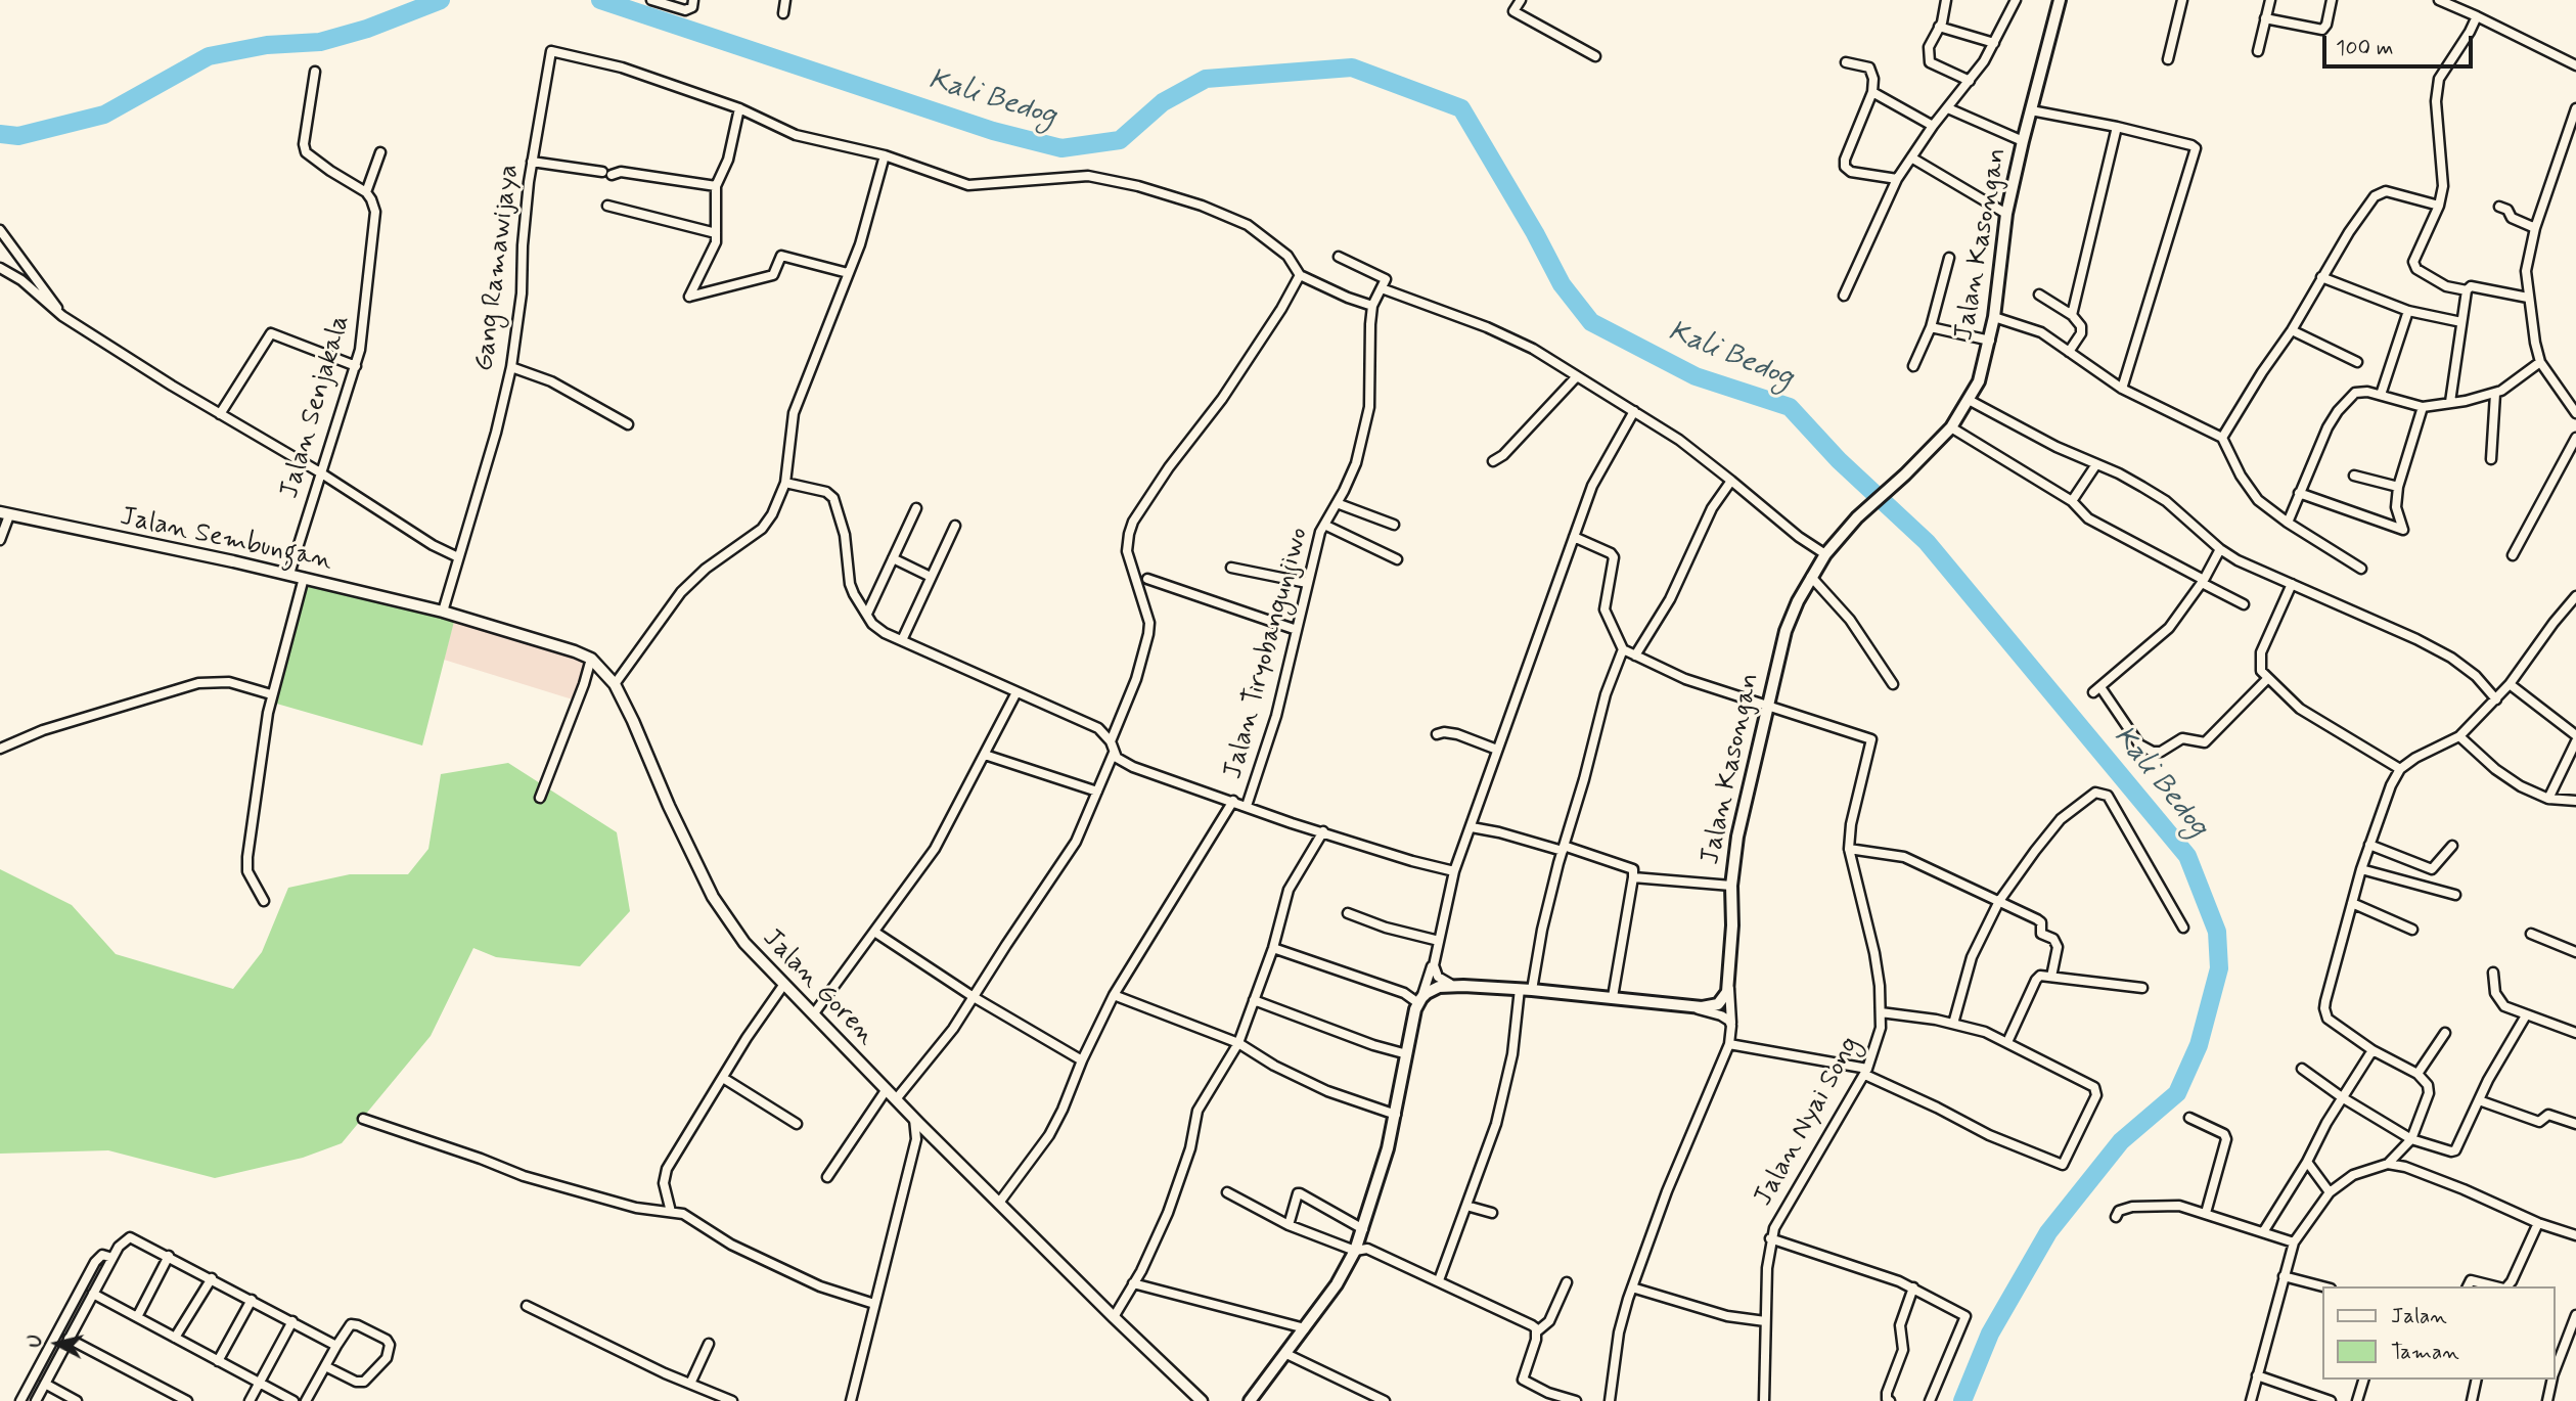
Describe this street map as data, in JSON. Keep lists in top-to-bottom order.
{
  "streets": {
    "main road": ["Jalan Kasongan"],
    "street": [
      "Gang Ramawijaya",
      "Jalan Senjakala",
      "Jalan Sembungan",
      "Jalan Tiryobangunjiwo",
      "Jalan Goren",
      "Jalan Nyai Song"
    ]
  },
  "crossings": [
    ["Jalan Kasongan", "Jalan Nyai Song"],
    ["Gang Ramawijaya", "Jalan Sembungan"],
    ["Gang Ramawijaya", "Jalan Goren"],
    ["Jalan Senjakala", "Jalan Sembungan"],
    ["Jalan Sembungan", "Jalan Goren"]
  ],
  "water": ["Kali Bedog"],
  "legend": ["Jalan", "Taman"],
  "scale_bar": "100 m",
  "north": "left"
}
